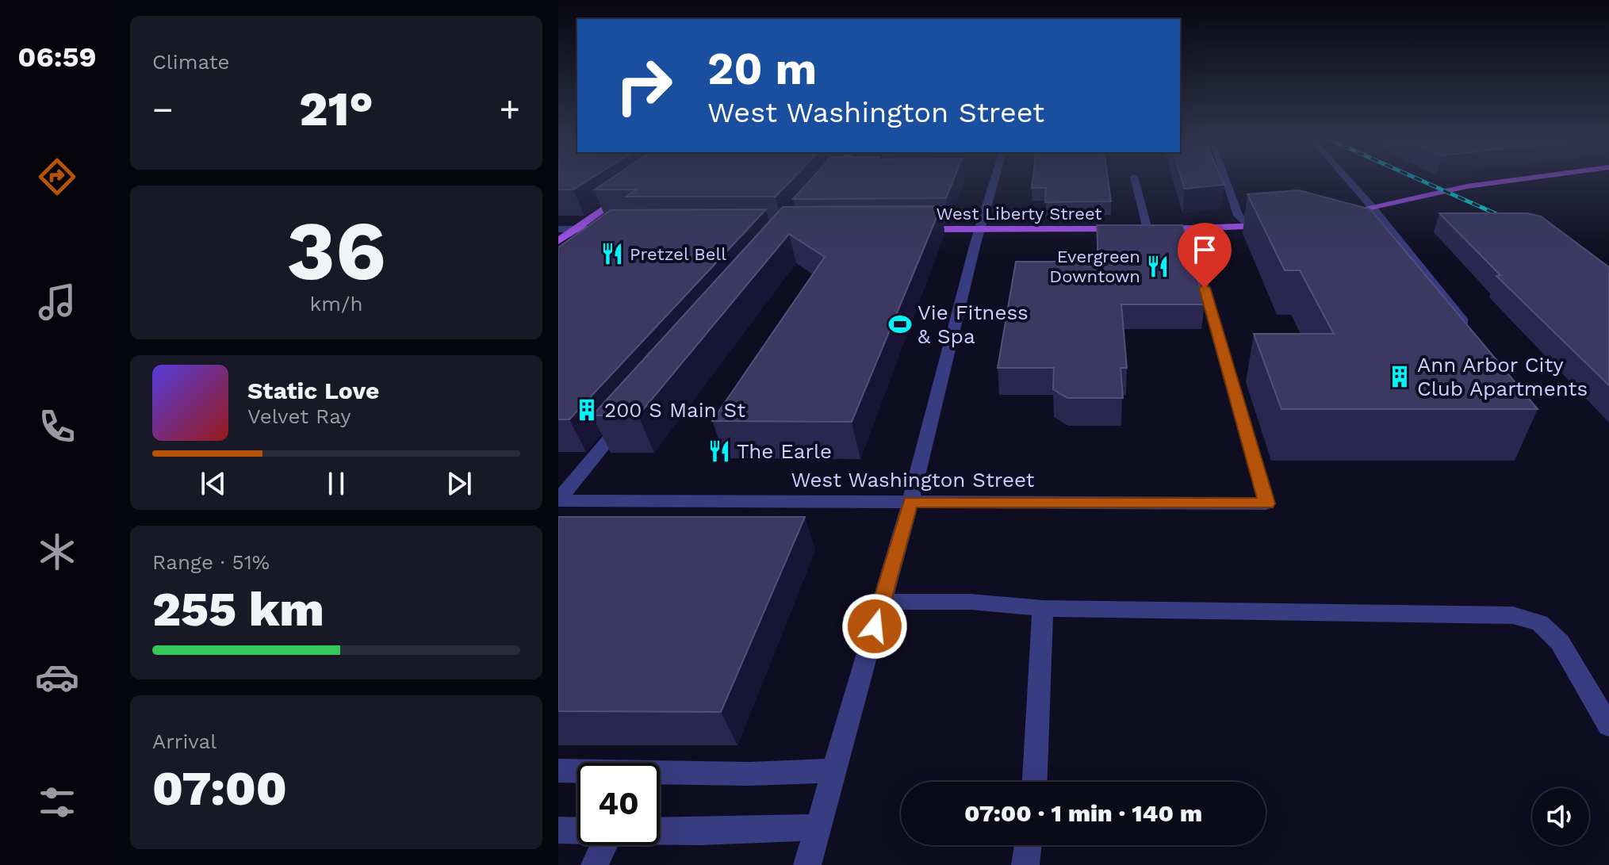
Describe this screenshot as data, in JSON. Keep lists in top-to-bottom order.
{
  "streets": {
    "main road": ["West Liberty Street"],
    "street": ["West Washington Street"]
  },
  "crossings": [
    ["West Liberty Street", "West Washington Street"]
  ],
  "places": {
    "restaurant": ["Pretzel Bell", "Evergreen Downtown", "The Earle"],
    "sports": ["Vie Fitness & Spa"],
    "building": ["Ann Arbor City Club Apartments", "200 S Main St"]
  },
  "page": {
    "tabs": "06:59",
    "tile": [
      "Climate",
      ["36", "km/h"],
      ["Range · 51%", "255 km"],
      ["Arrival", "07:00"]
    ],
    "turn": ["20 m", "West Washington Street"],
    "heat": ["−", "21°", "+"],
    "song": ["Static Love", "Velvet Ray"],
    "limit": "40",
    "trip": "07:00 · 1 min · 140 m"
  }
}
